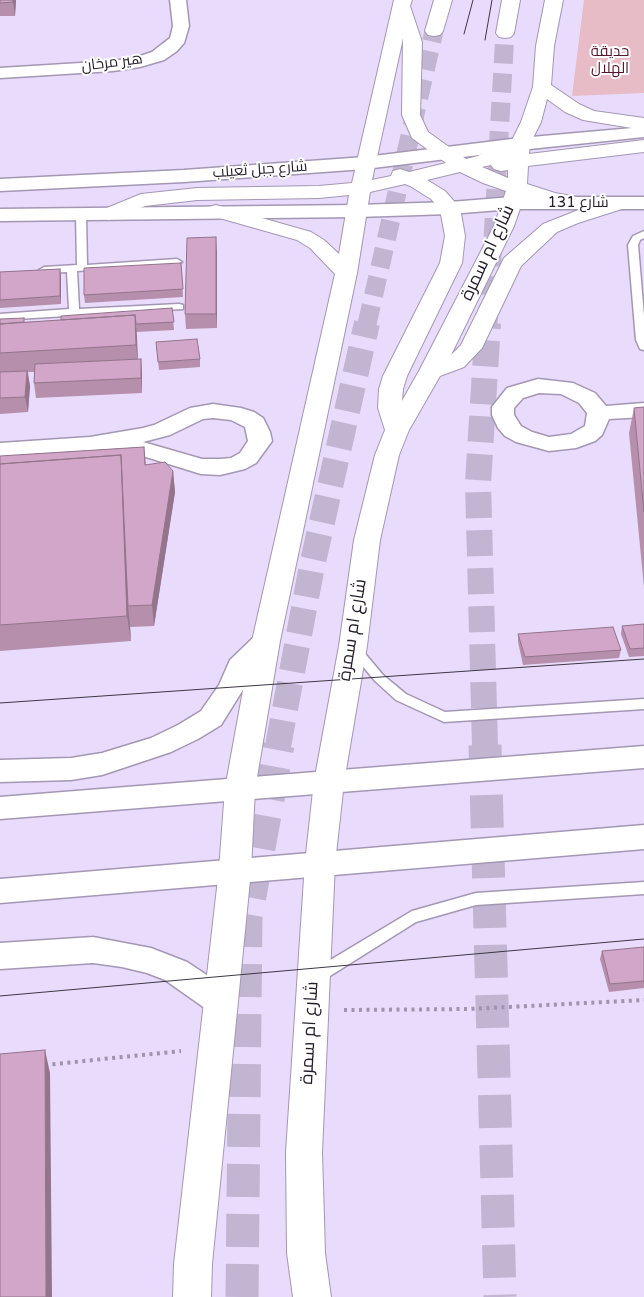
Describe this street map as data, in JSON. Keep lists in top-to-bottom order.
{
  "streets": {
    "street": [
      "هير مرخان",
      "شارع جبل ثعيلب",
      "شارع 131",
      "شارع ام سمرة"
    ]
  },
  "crossings": [
    ["شارع جبل ثعيلب", "شارع ام سمرة"]
  ],
  "parks": ["حديقة الهلال"]
}
